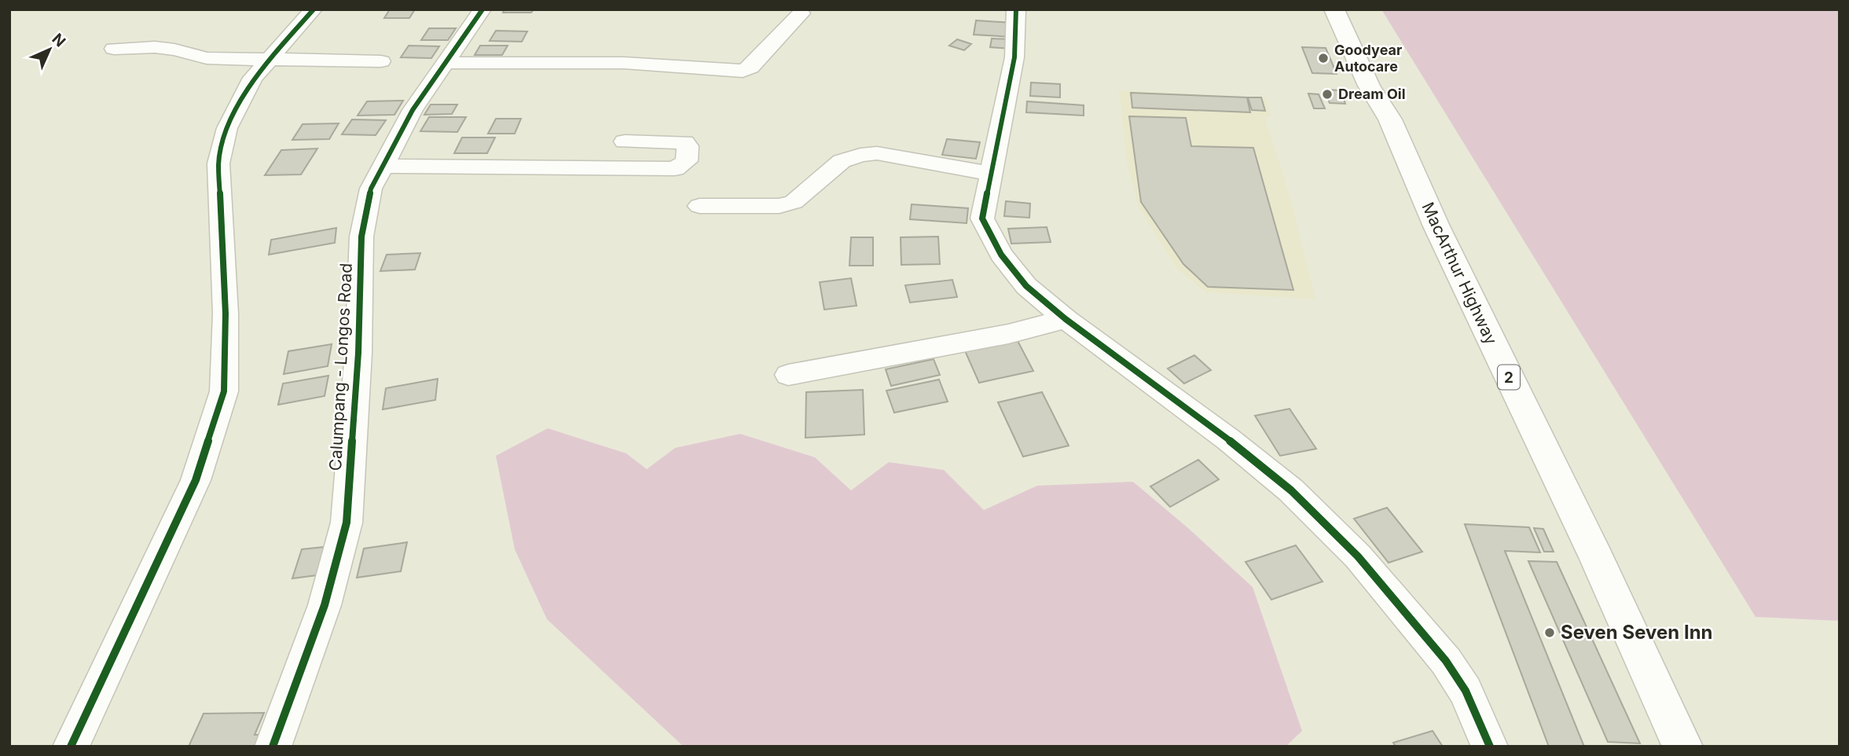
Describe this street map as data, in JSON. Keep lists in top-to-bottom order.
{
  "streets": {
    "highway": ["MacArthur Highway", "2"],
    "street": ["Calumpang - Longos Road"]
  },
  "places": ["Goodyear Autocare", "Dream Oil", "Seven Seven Inn"],
  "north": "top right"
}
